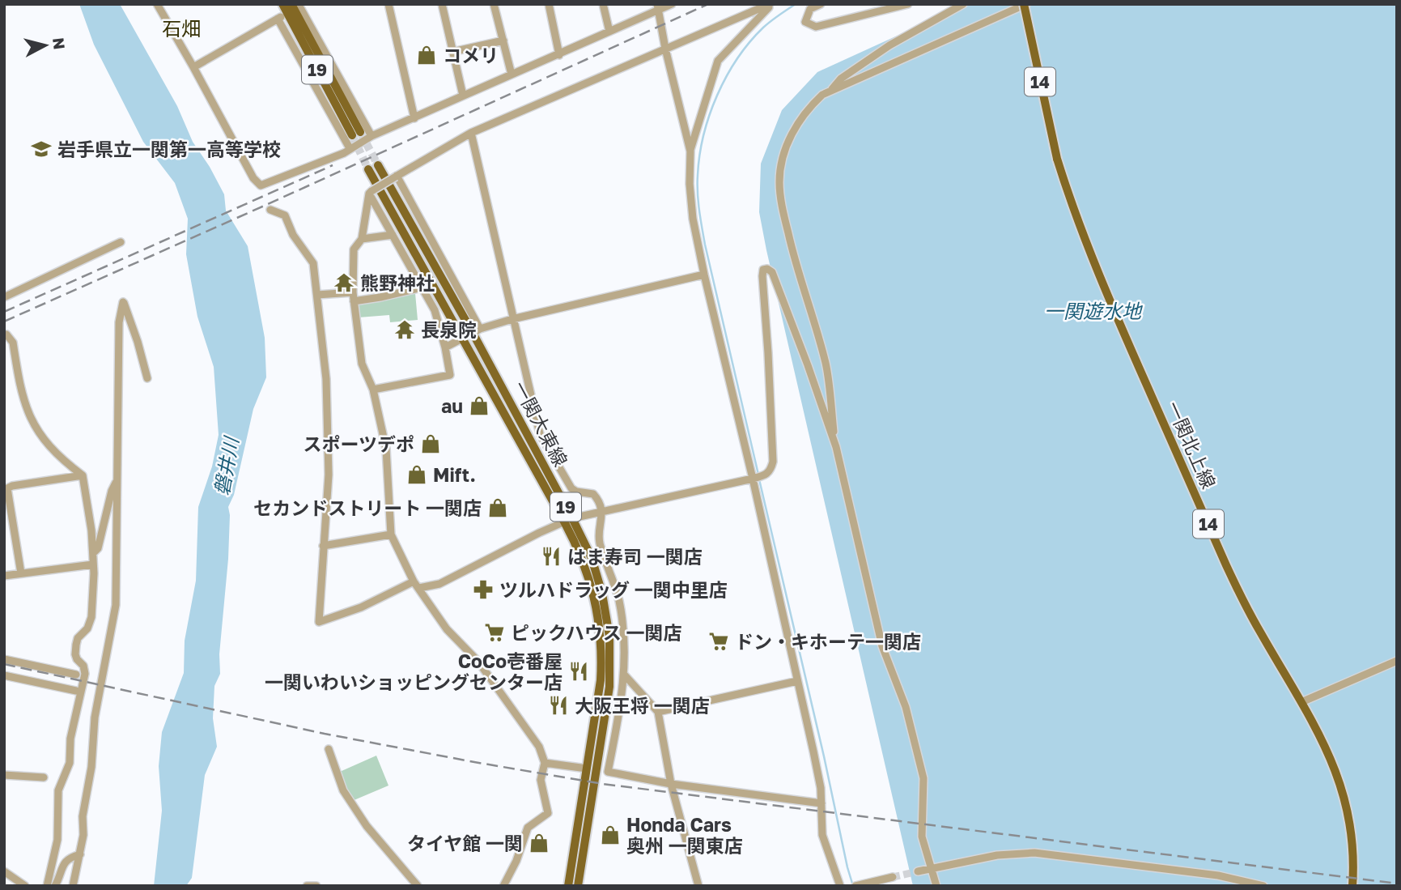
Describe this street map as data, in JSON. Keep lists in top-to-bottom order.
{
  "streets": {
    "main road": [
      "19",
      "14",
      "一関大東線",
      "一関北上線"
    ]
  },
  "districts": ["石畑"],
  "water": ["一関遊水地", "磐井川"],
  "places": {
    "shop": [
      "コメリ",
      "au",
      "スポーツデポ",
      "Mift.",
      "セカンドストリート 一関店",
      "Honda Cars 奥州 一関東店",
      "タイヤ館 一関"
    ],
    "school or university": ["岩手県立一関第一高等学校"],
    "temple": ["熊野神社", "長泉院"],
    "restaurant": ["はま寿司 一関店", "CoCo壱番屋 一関いわいショッピングセンター店", "大阪王将 一関店"],
    "pharmacy": ["ツルハドラッグ 一関中里店"],
    "supermarket": ["ピックハウス 一関店", "ドン・キホーテ一関店"]
  },
  "north": "right"
}
